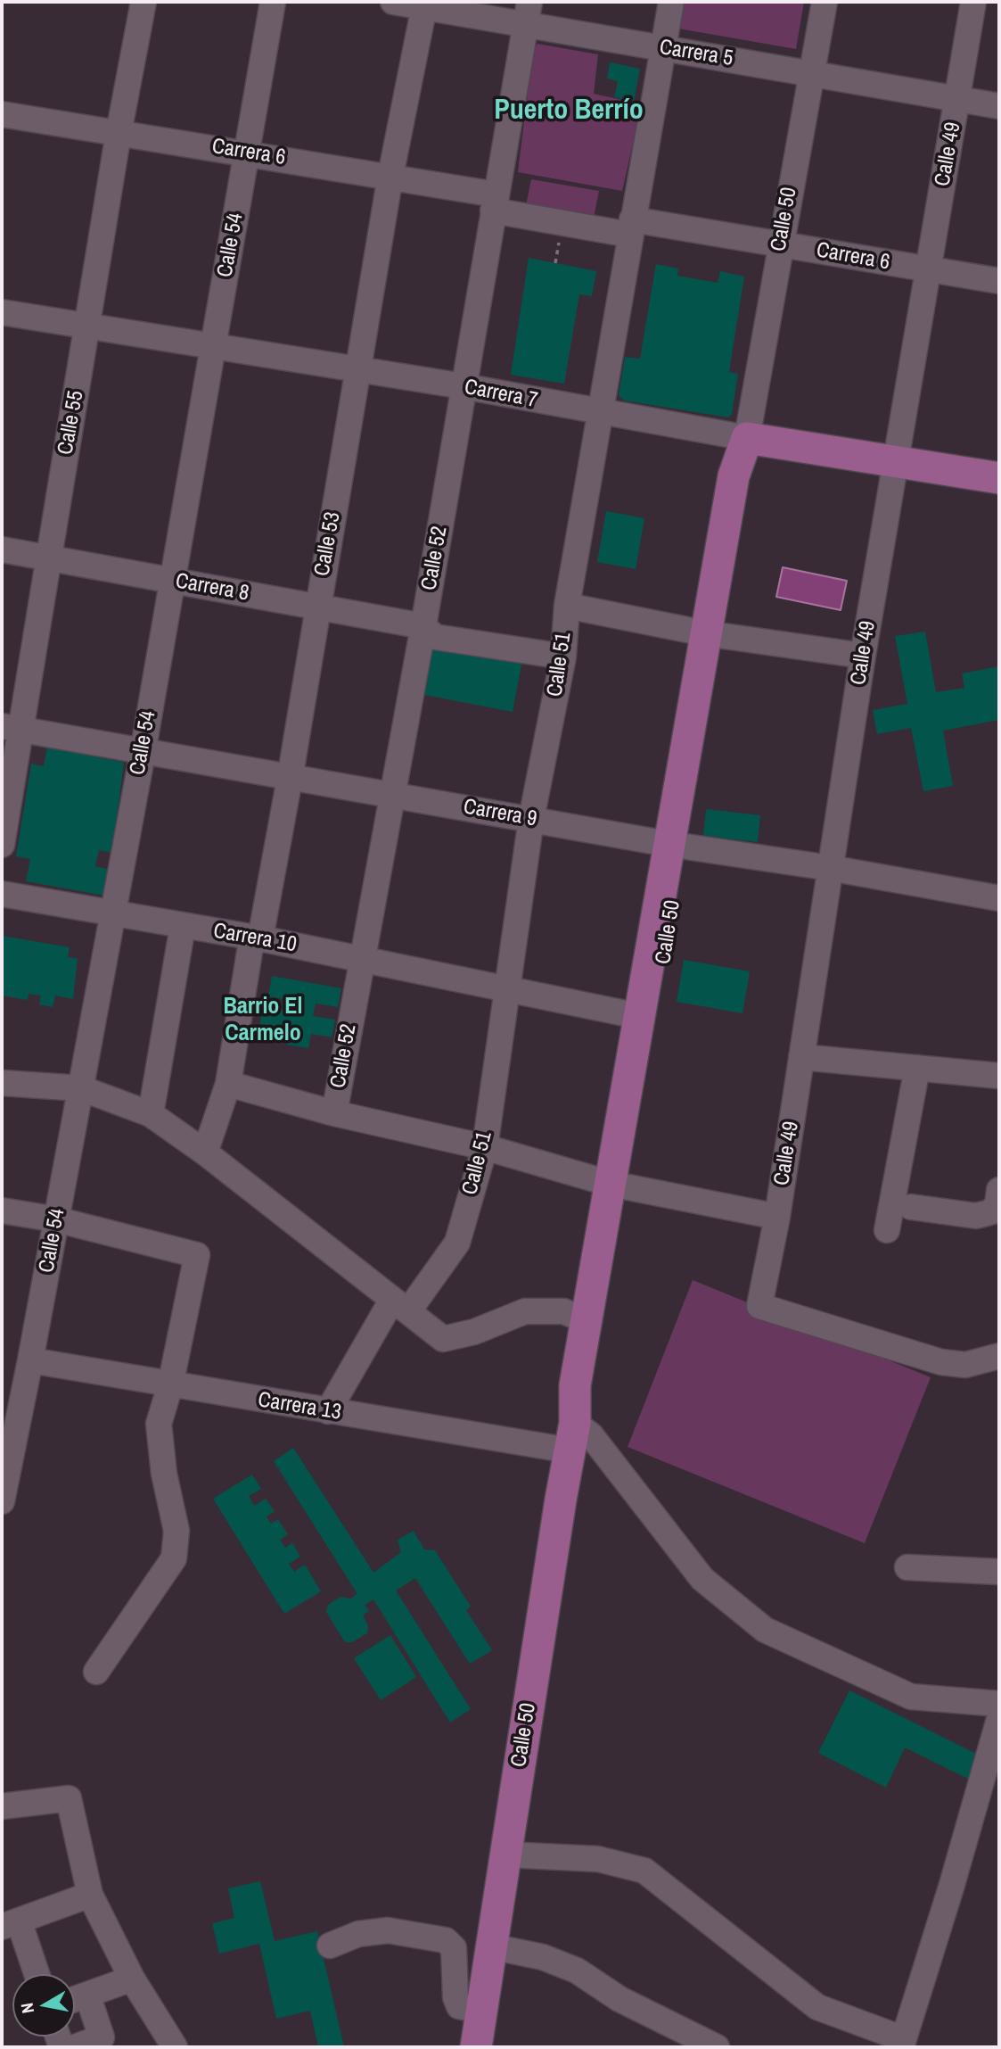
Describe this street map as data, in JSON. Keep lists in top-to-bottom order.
{
  "streets": {
    "main road": ["Calle 50", "Carrera 7"],
    "street": [
      "Carrera 5",
      "Carrera 6",
      "Calle 49",
      "Calle 54",
      "Calle 55",
      "Calle 53",
      "Calle 52",
      "Carrera 8",
      "Calle 51",
      "Carrera 9",
      "Carrera 10",
      "Carrera 13"
    ]
  },
  "crossings": [
    ["Carrera 5", "Calle 49"],
    ["Carrera 5", "Calle 50"],
    ["Carrera 5", "Calle 53"],
    ["Carrera 5", "Calle 52"],
    ["Carrera 5", "Calle 51"],
    ["Carrera 6", "Calle 49"],
    ["Carrera 6", "Calle 50"],
    ["Carrera 6", "Calle 54"],
    ["Carrera 6", "Calle 55"],
    ["Carrera 6", "Calle 53"],
    ["Carrera 6", "Calle 52"],
    ["Carrera 6", "Calle 51"],
    ["Calle 49", "Carrera 7"],
    ["Calle 49", "Carrera 9"],
    ["Calle 50", "Carrera 7"],
    ["Calle 50", "Carrera 9"],
    ["Calle 50", "Carrera 13"],
    ["Calle 54", "Carrera 7"],
    ["Calle 54", "Carrera 8"],
    ["Calle 54", "Carrera 9"],
    ["Calle 54", "Carrera 10"],
    ["Calle 54", "Carrera 13"],
    ["Carrera 7", "Calle 55"],
    ["Carrera 7", "Calle 53"],
    ["Carrera 7", "Calle 52"],
    ["Carrera 7", "Calle 51"],
    ["Calle 55", "Carrera 8"],
    ["Calle 55", "Carrera 9"],
    ["Calle 53", "Carrera 8"],
    ["Calle 53", "Carrera 9"],
    ["Calle 53", "Carrera 10"],
    ["Calle 52", "Carrera 8"],
    ["Calle 52", "Carrera 9"],
    ["Calle 52", "Carrera 10"],
    ["Carrera 8", "Calle 51"],
    ["Calle 51", "Carrera 9"],
    ["Calle 51", "Carrera 10"],
    ["Calle 51", "Carrera 13"]
  ],
  "districts": ["Puerto Berrío", "Barrio El Carmelo"],
  "north": "left"
}
